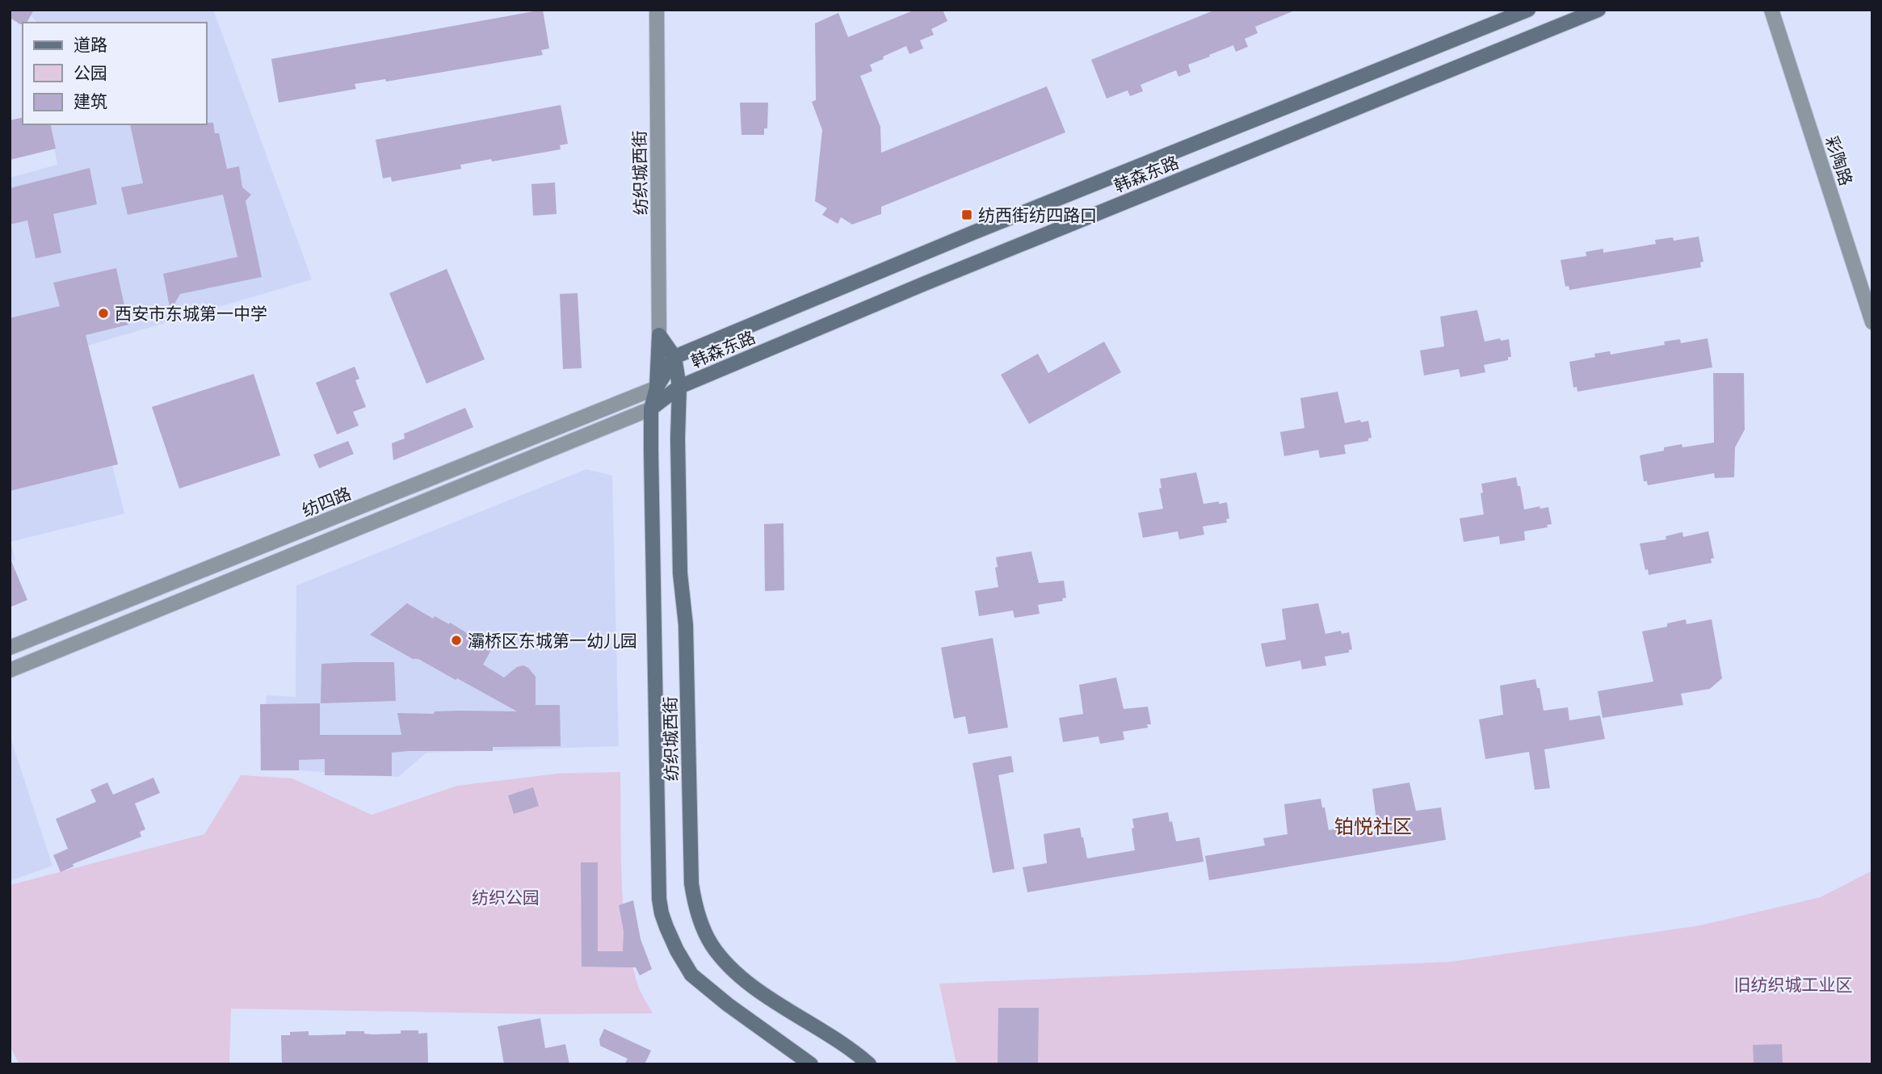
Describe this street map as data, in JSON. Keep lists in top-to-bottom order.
{
  "streets": {
    "main road": ["纺织城西街", "韩森东路"],
    "street": ["彩陶路", "纺四路"]
  },
  "crossings": [
    ["纺织城西街", "韩森东路"],
    ["纺织城西街", "纺四路"],
    ["韩森东路", "纺四路"]
  ],
  "districts": ["铂悦社区"],
  "parks": ["纺织公园", "旧纺织城工业区"],
  "places": {
    "transit": ["纺西街纺四路口"],
    "other": ["西安市东城第一中学", "灞桥区东城第一幼儿园"]
  },
  "legend": ["道路", "公园", "建筑"]
}
